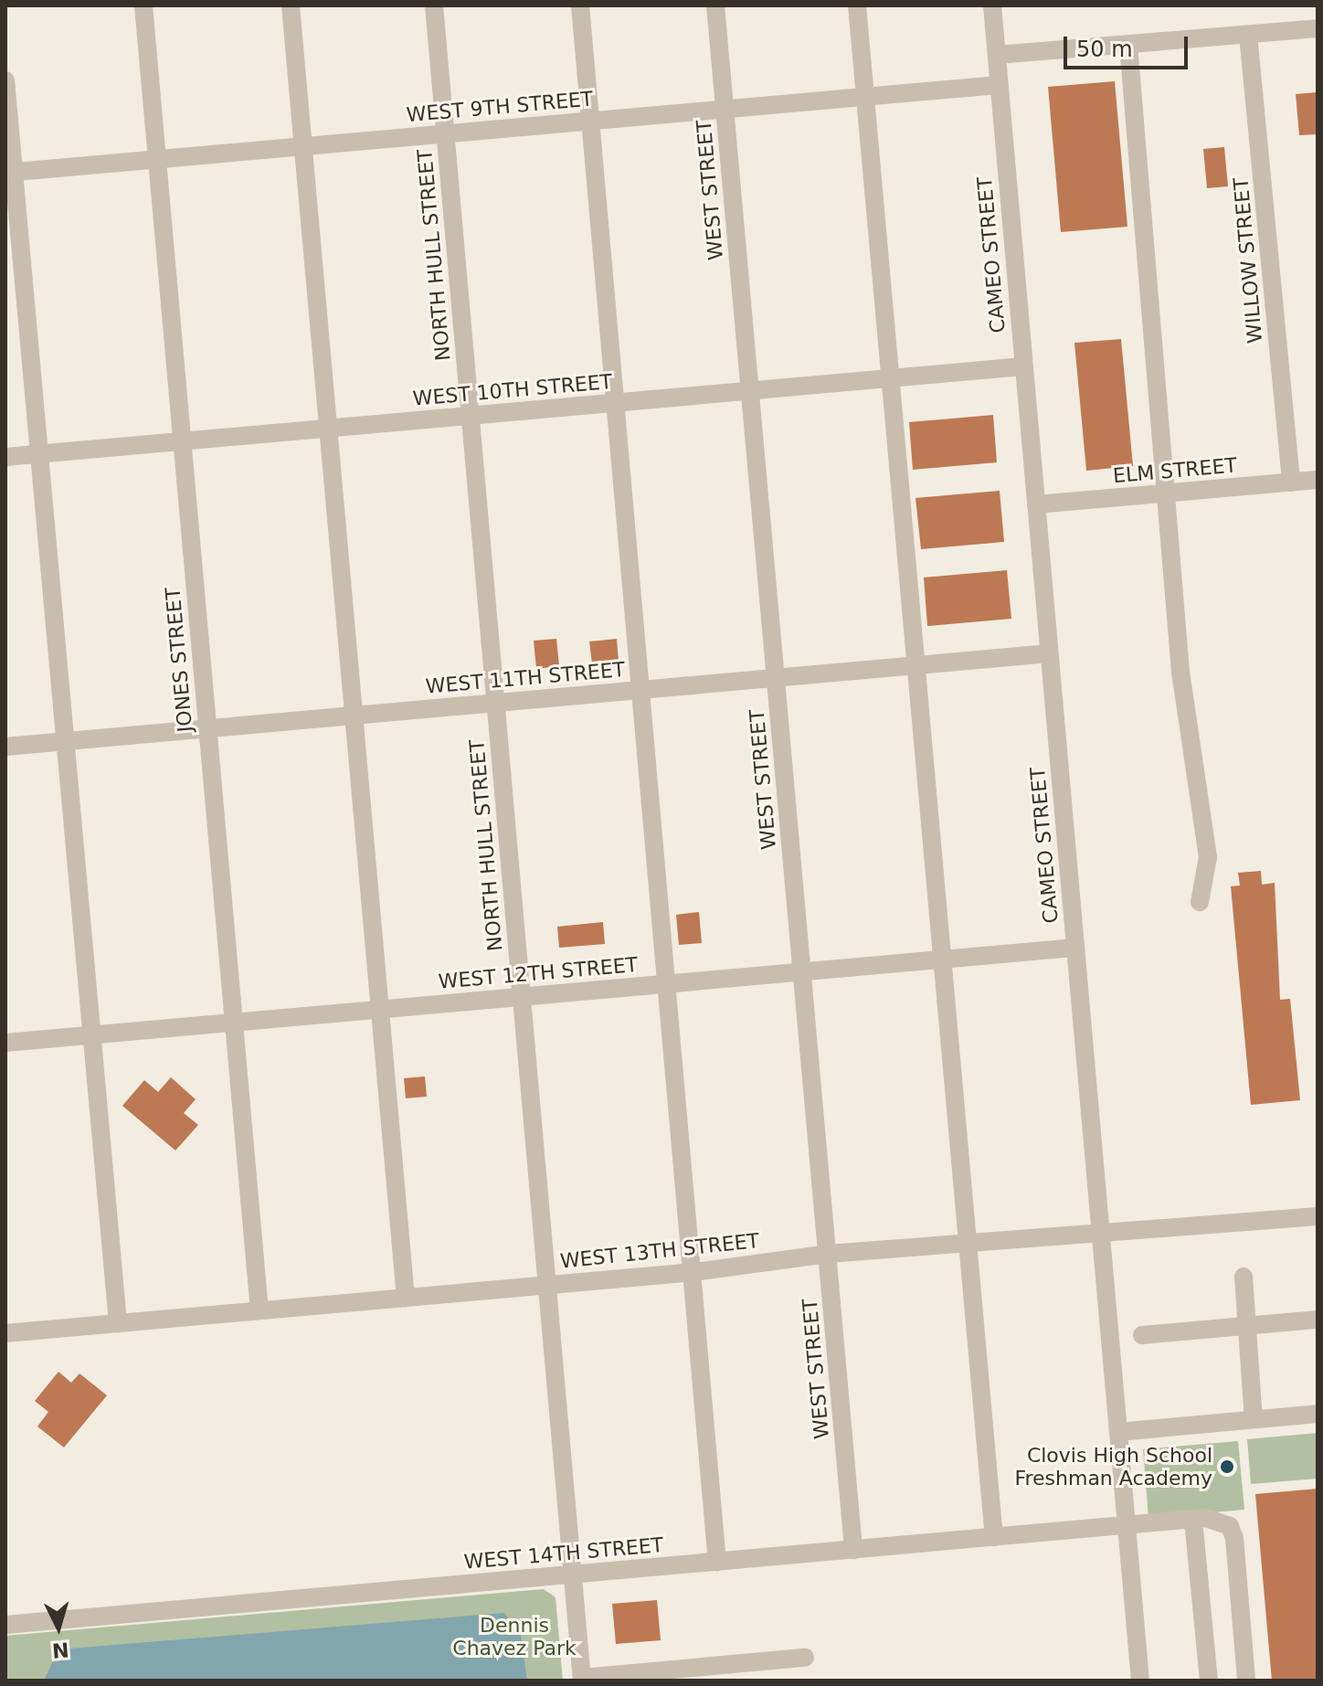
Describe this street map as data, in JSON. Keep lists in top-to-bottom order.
{
  "streets": {
    "street": [
      "WEST 9TH STREET",
      "WEST STREET",
      "NORTH HULL STREET",
      "CAMEO STREET",
      "WILLOW STREET",
      "WEST 10TH STREET",
      "ELM STREET",
      "JONES STREET",
      "WEST 11TH STREET",
      "WEST 12TH STREET",
      "WEST 13TH STREET",
      "WEST 14TH STREET"
    ]
  },
  "crossings": [
    ["WEST 9TH STREET", "WEST STREET"],
    ["WEST 9TH STREET", "NORTH HULL STREET"],
    ["WEST 9TH STREET", "CAMEO STREET"],
    ["WEST 9TH STREET", "JONES STREET"],
    ["WEST STREET", "WEST 10TH STREET"],
    ["WEST STREET", "WEST 11TH STREET"],
    ["WEST STREET", "WEST 12TH STREET"],
    ["WEST STREET", "WEST 13TH STREET"],
    ["WEST STREET", "WEST 14TH STREET"],
    ["NORTH HULL STREET", "WEST 10TH STREET"],
    ["NORTH HULL STREET", "WEST 11TH STREET"],
    ["NORTH HULL STREET", "WEST 12TH STREET"],
    ["NORTH HULL STREET", "WEST 13TH STREET"],
    ["NORTH HULL STREET", "WEST 14TH STREET"],
    ["CAMEO STREET", "WEST 10TH STREET"],
    ["CAMEO STREET", "ELM STREET"],
    ["CAMEO STREET", "WEST 11TH STREET"],
    ["CAMEO STREET", "WEST 12TH STREET"],
    ["CAMEO STREET", "WEST 13TH STREET"],
    ["CAMEO STREET", "WEST 14TH STREET"],
    ["WILLOW STREET", "ELM STREET"],
    ["WEST 10TH STREET", "JONES STREET"],
    ["JONES STREET", "WEST 11TH STREET"],
    ["JONES STREET", "WEST 12TH STREET"],
    ["JONES STREET", "WEST 13TH STREET"]
  ],
  "parks": ["Dennis Chavez Park"],
  "places": ["Clovis High School Freshman Academy"],
  "scale_bar": "50 m",
  "north": "bottom"
}
